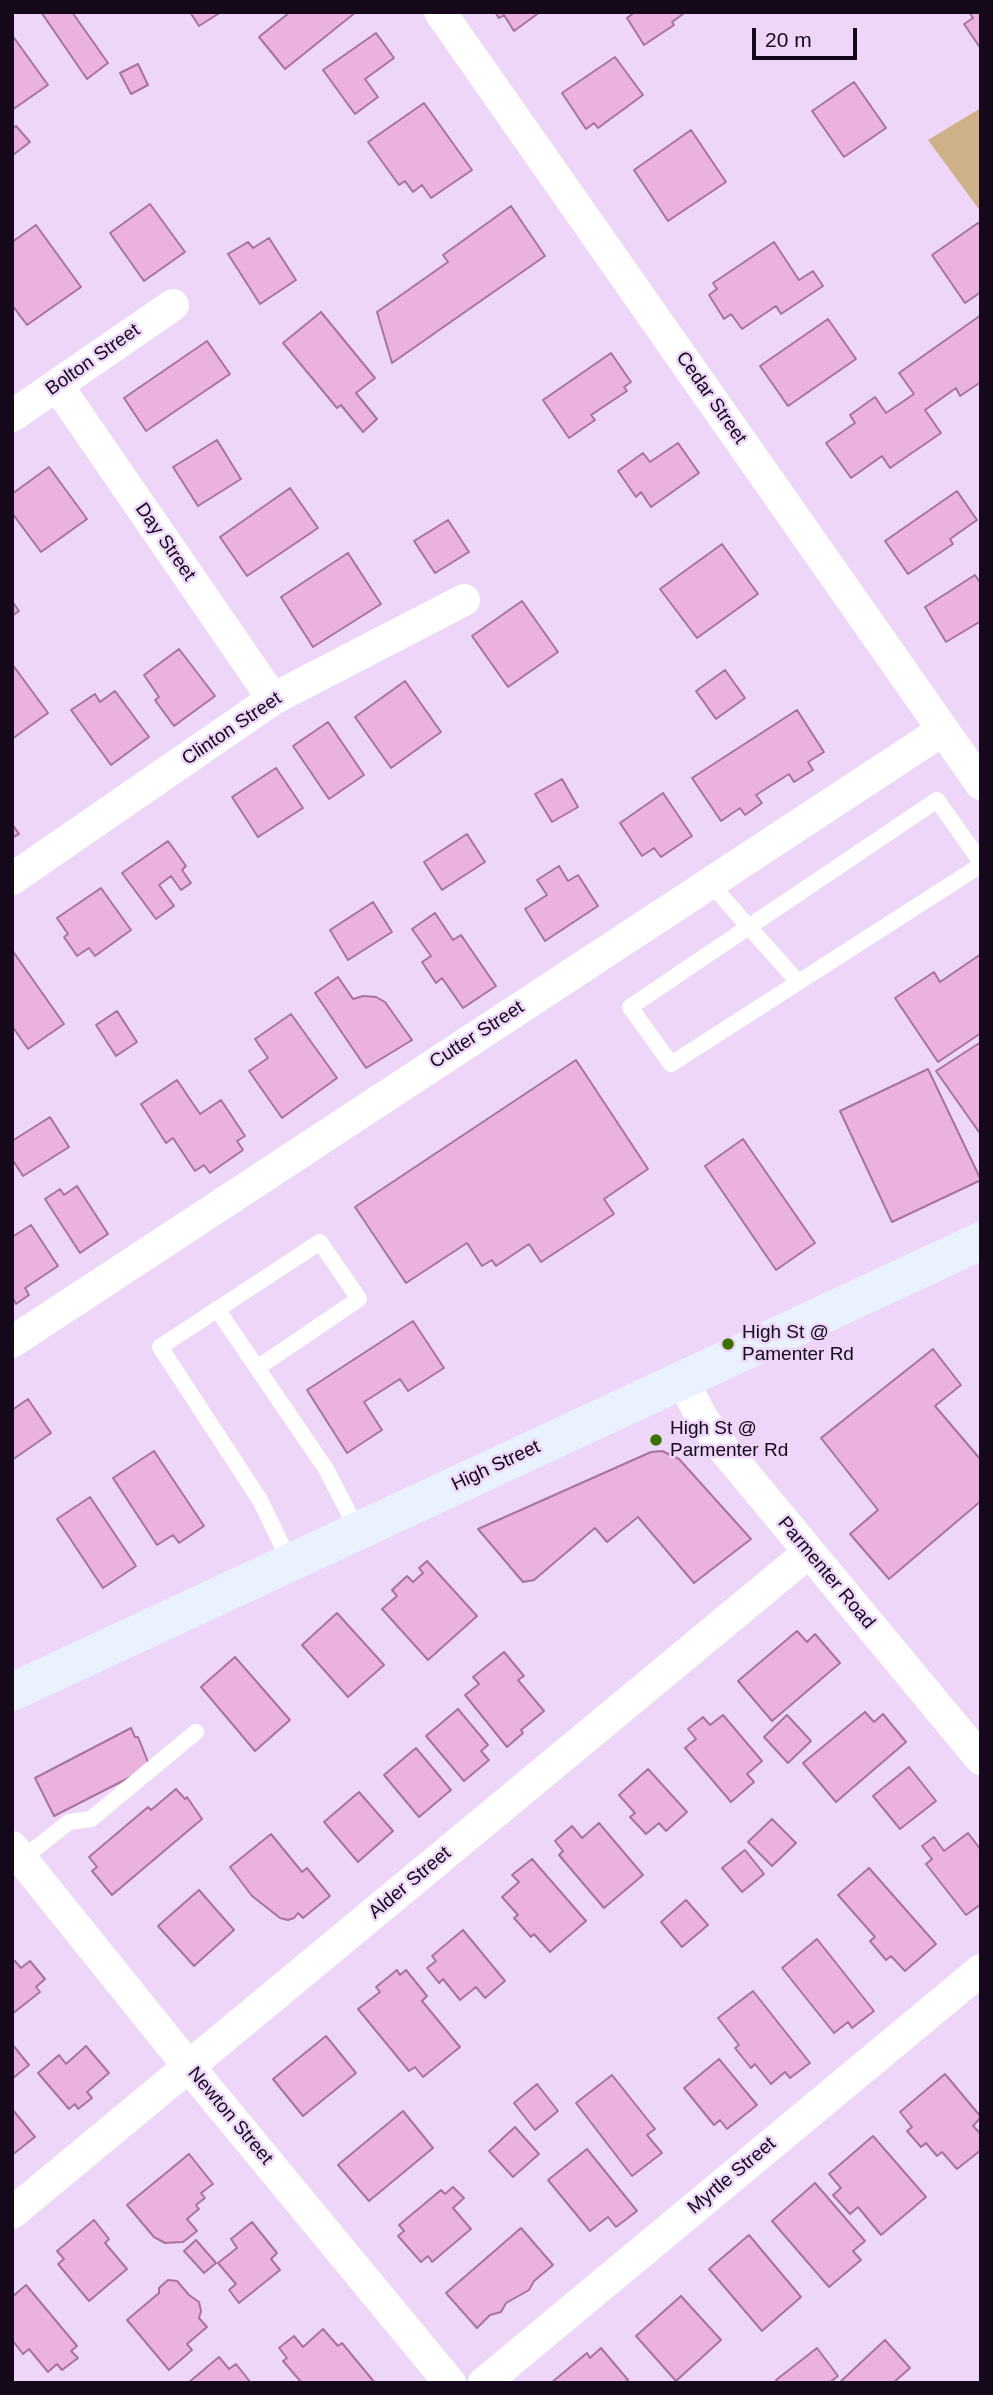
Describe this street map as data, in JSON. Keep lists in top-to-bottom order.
{
  "streets": {
    "main road": ["High Street"],
    "street": [
      "Bolton Street",
      "Cedar Street",
      "Day Street",
      "Clinton Street",
      "Cutter Street",
      "Parmenter Road",
      "Alder Street",
      "Newton Street",
      "Myrtle Street"
    ]
  },
  "crossings": [
    ["Bolton Street", "Day Street"],
    ["Cedar Street", "Cutter Street"],
    ["Day Street", "Clinton Street"],
    ["High Street", "Parmenter Road"],
    ["Parmenter Road", "Alder Street"],
    ["Alder Street", "Newton Street"]
  ],
  "places": ["High St @ Pamenter Rd", "High St @ Parmenter Rd"],
  "scale_bar": "20 m"
}
